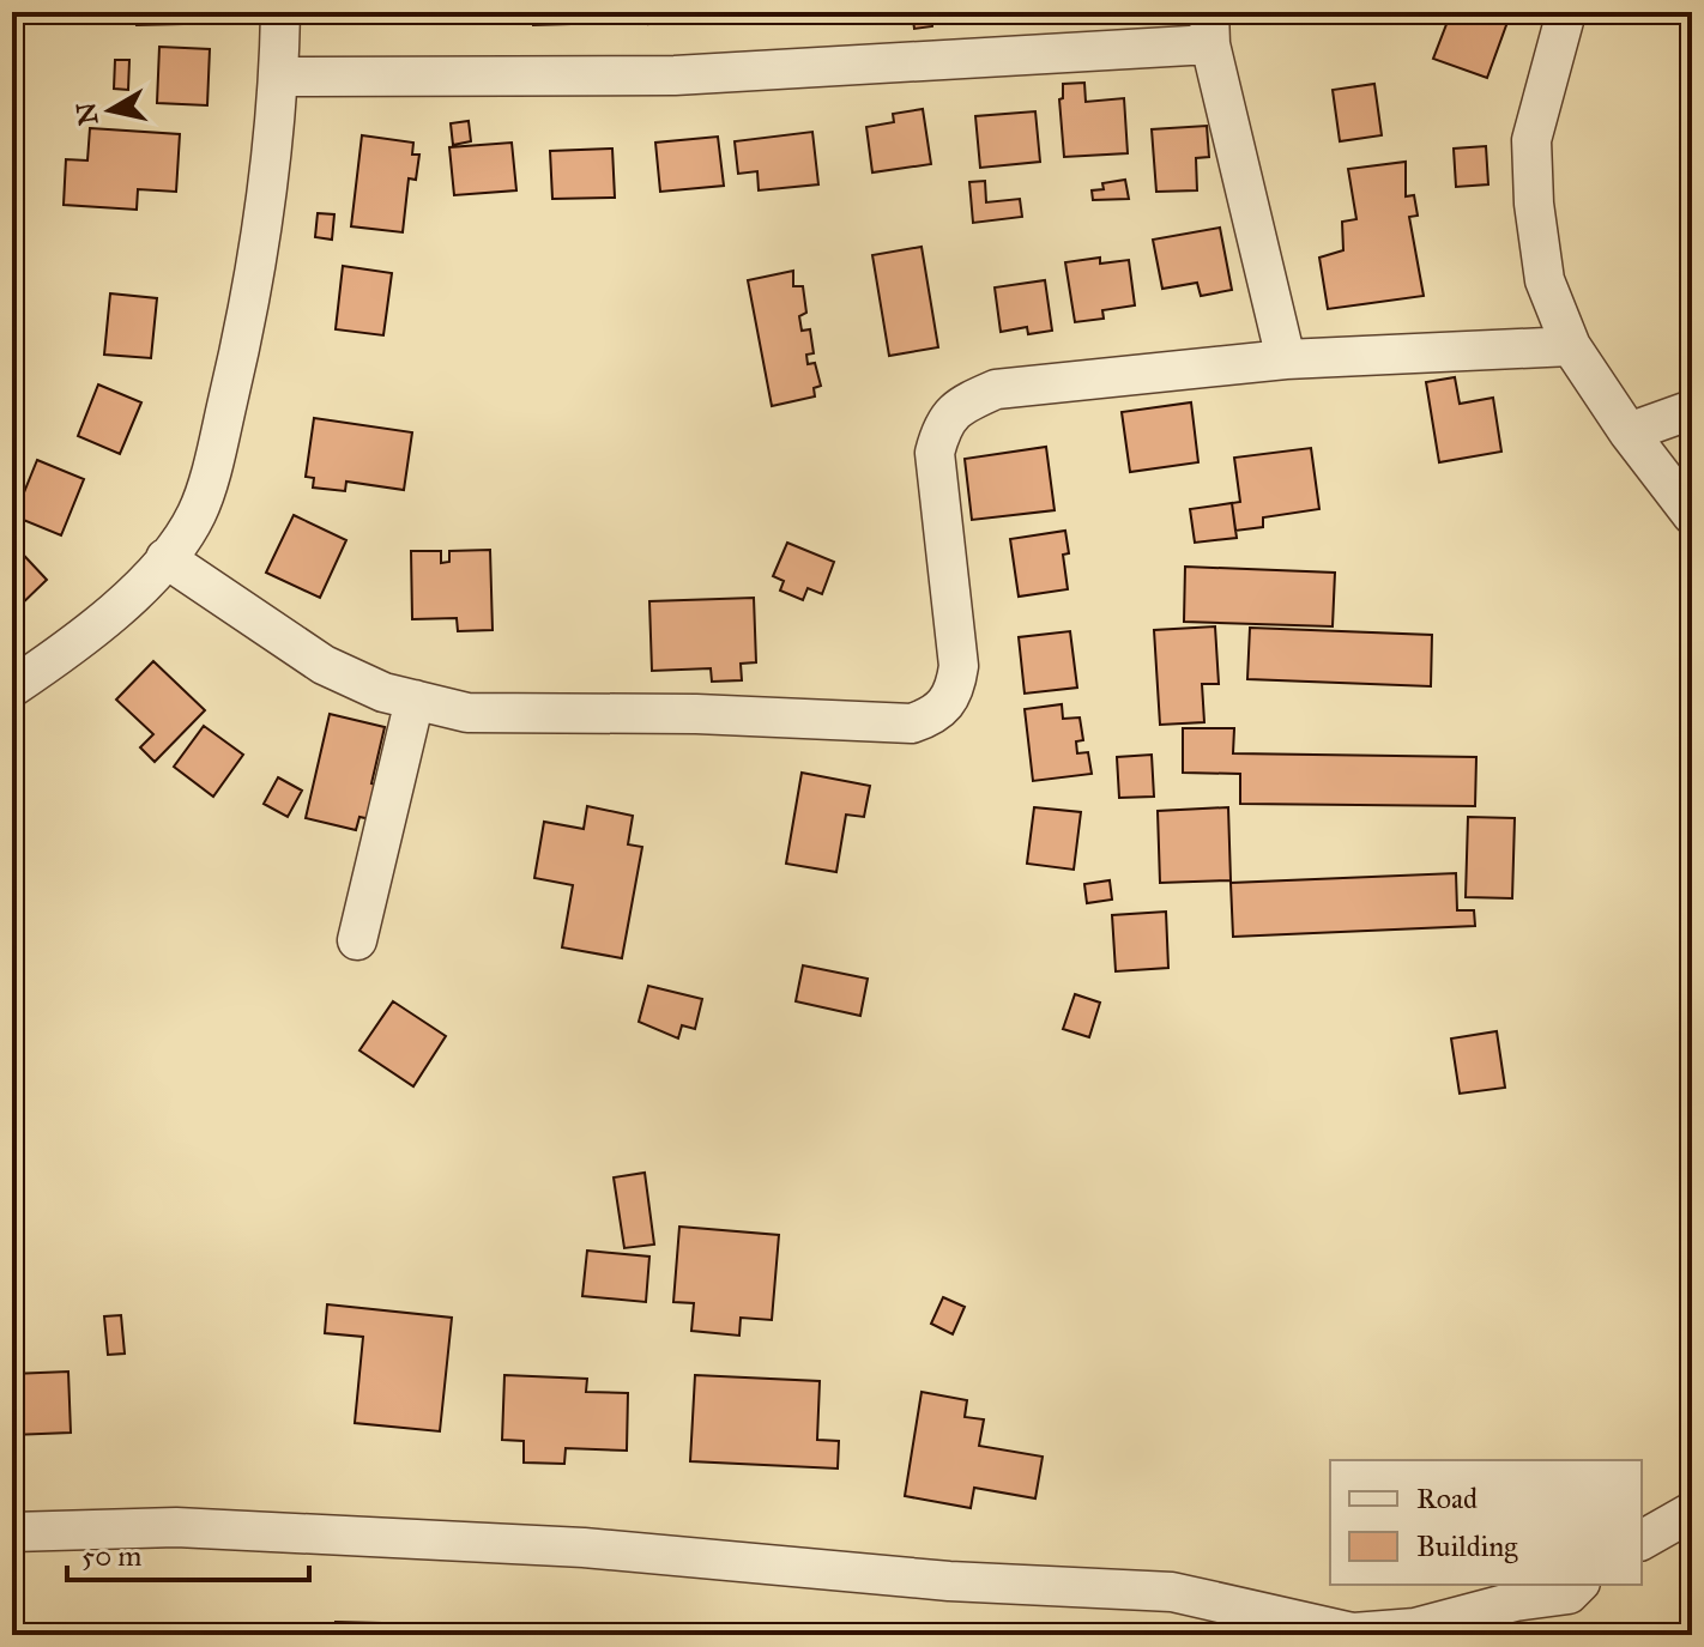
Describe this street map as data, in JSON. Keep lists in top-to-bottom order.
{
  "legend": ["Road", "Building"],
  "scale_bar": "50 m",
  "north": "left"
}
